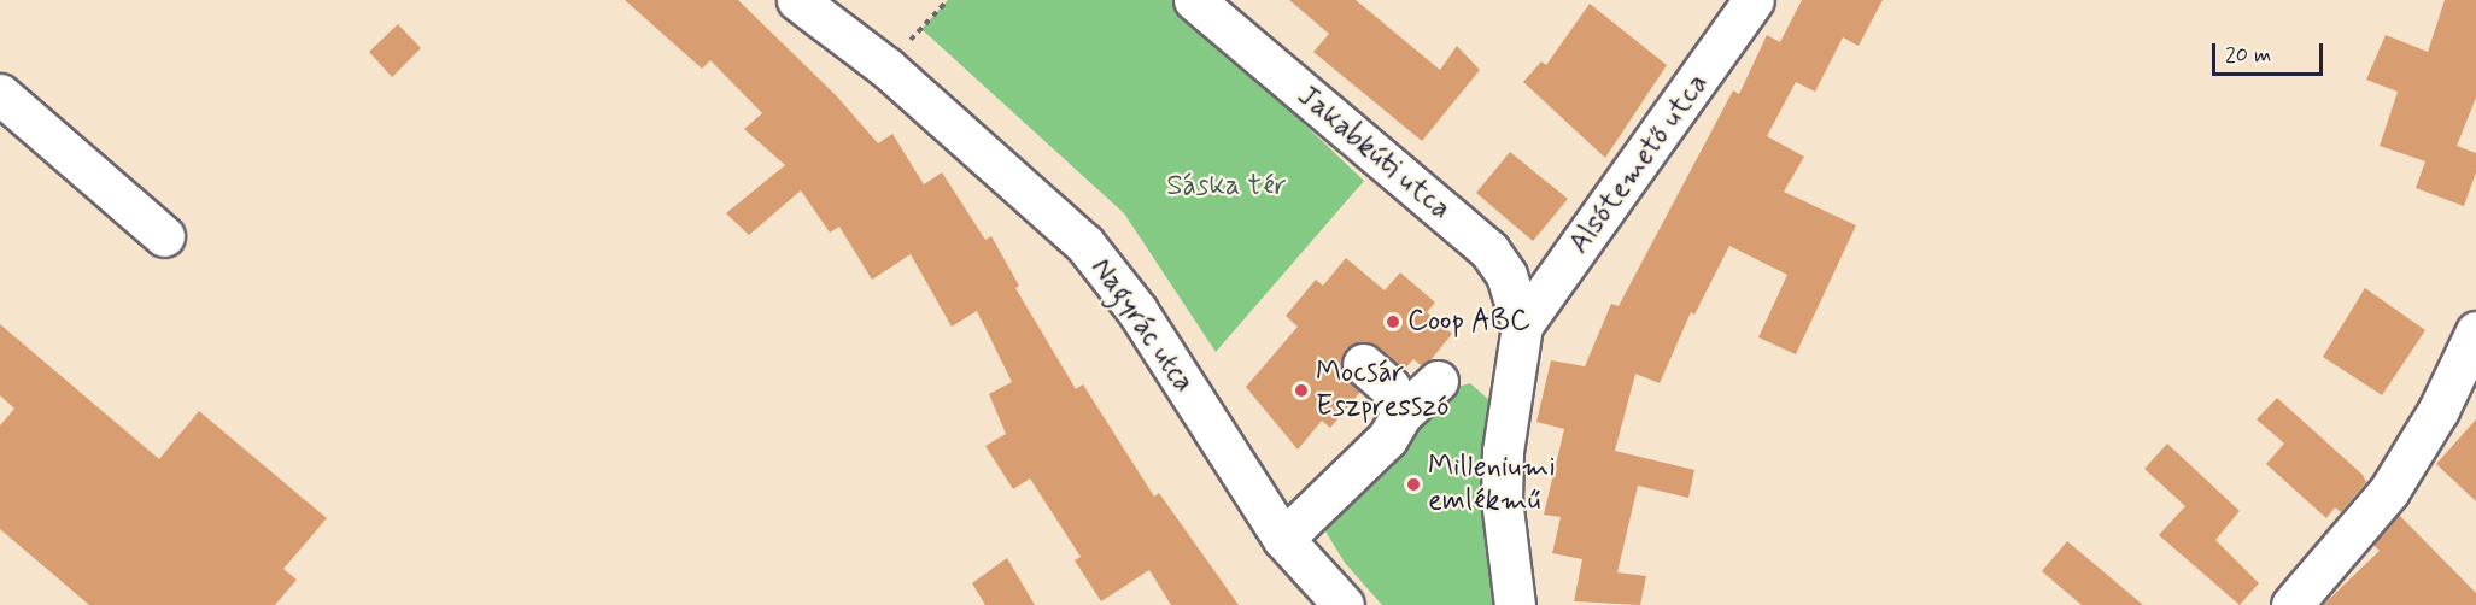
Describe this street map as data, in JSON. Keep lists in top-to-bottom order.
{
  "streets": {
    "street": ["Jakabkúti utca", "Alsótemető utca", "Nagyrác utca"]
  },
  "crossings": [
    ["Jakabkúti utca", "Alsótemető utca"]
  ],
  "parks": ["Sáska tér"],
  "places": ["Coop ABC", "Mocsár Eszpresszó", "Milleniumi emlékmű"],
  "scale_bar": "20 m"
}
